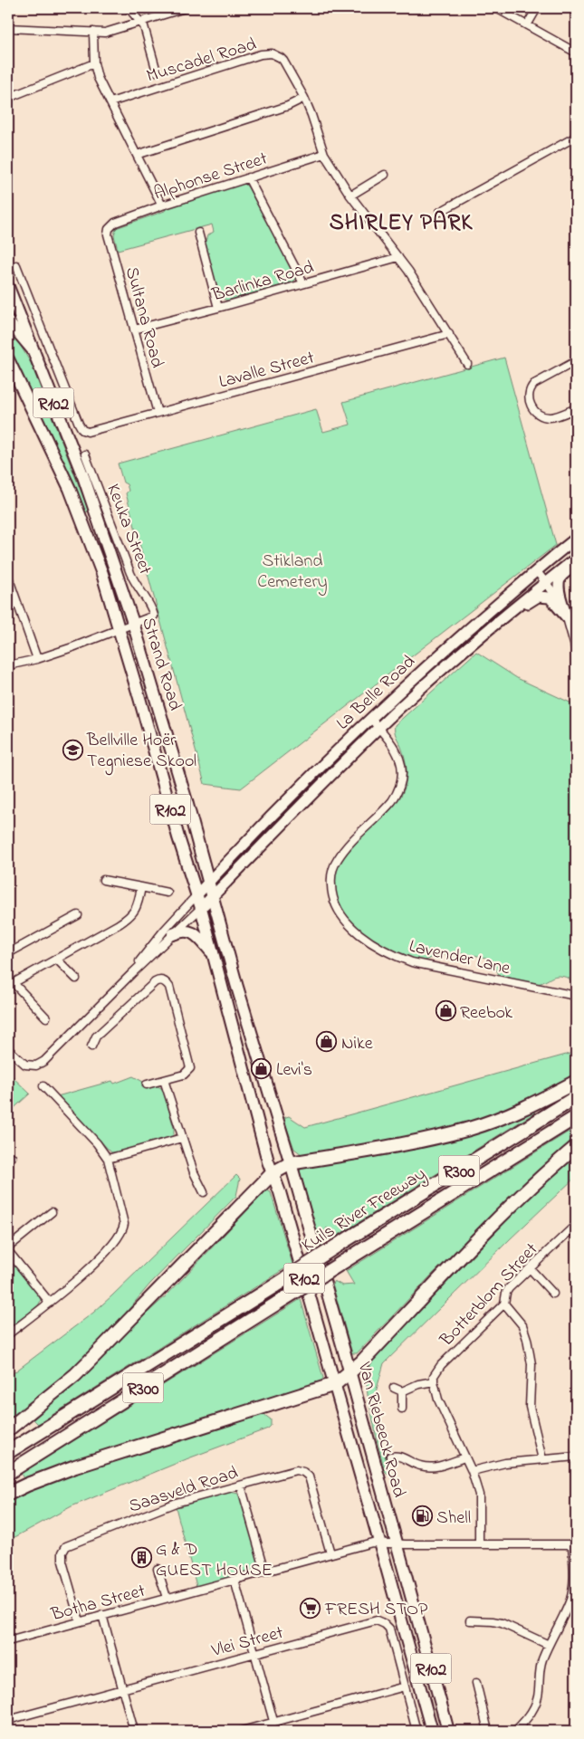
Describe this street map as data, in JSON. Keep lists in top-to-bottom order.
{
  "streets": {
    "highway": ["R300", "Kuils River Freeway"],
    "main road": [
      "R102",
      "Strand Road",
      "La Belle Road",
      "Van Riebeeck Road"
    ],
    "street": [
      "Muscadel Road",
      "Alphonse Street",
      "Barlinka Road",
      "Sultana Road",
      "Lavalle Street",
      "Keuka Street",
      "Lavender Lane",
      "Botterblom Street",
      "Saasveld Road",
      "Botha Street",
      "Vlei Street"
    ]
  },
  "crossings": [
    ["Muscadel Road", "Alphonse Street"],
    ["Muscadel Road", "Barlinka Road"],
    ["Muscadel Road", "Lavalle Street"],
    ["Alphonse Street", "Sultana Road"],
    ["Barlinka Road", "Sultana Road"],
    ["Sultana Road", "Lavalle Street"],
    ["Keuka Street", "Strand Road"],
    ["Strand Road", "La Belle Road"],
    ["Strand Road", "Van Riebeeck Road"],
    ["La Belle Road", "Lavender Lane"],
    ["Van Riebeeck Road", "Botha Street"],
    ["Saasveld Road", "Botha Street"]
  ],
  "districts": ["SHIRLEY PARK"],
  "parks": ["Stikland Cemetery"],
  "places": {
    "school or university": ["Bellville Hoër Tegniese Skool"],
    "shop": ["Reebok", "Nike", "Levi's"],
    "fuel station": ["Shell"],
    "building": ["G & D GUEST HOUSE"],
    "supermarket": ["FRESH STOP"]
  }
}
